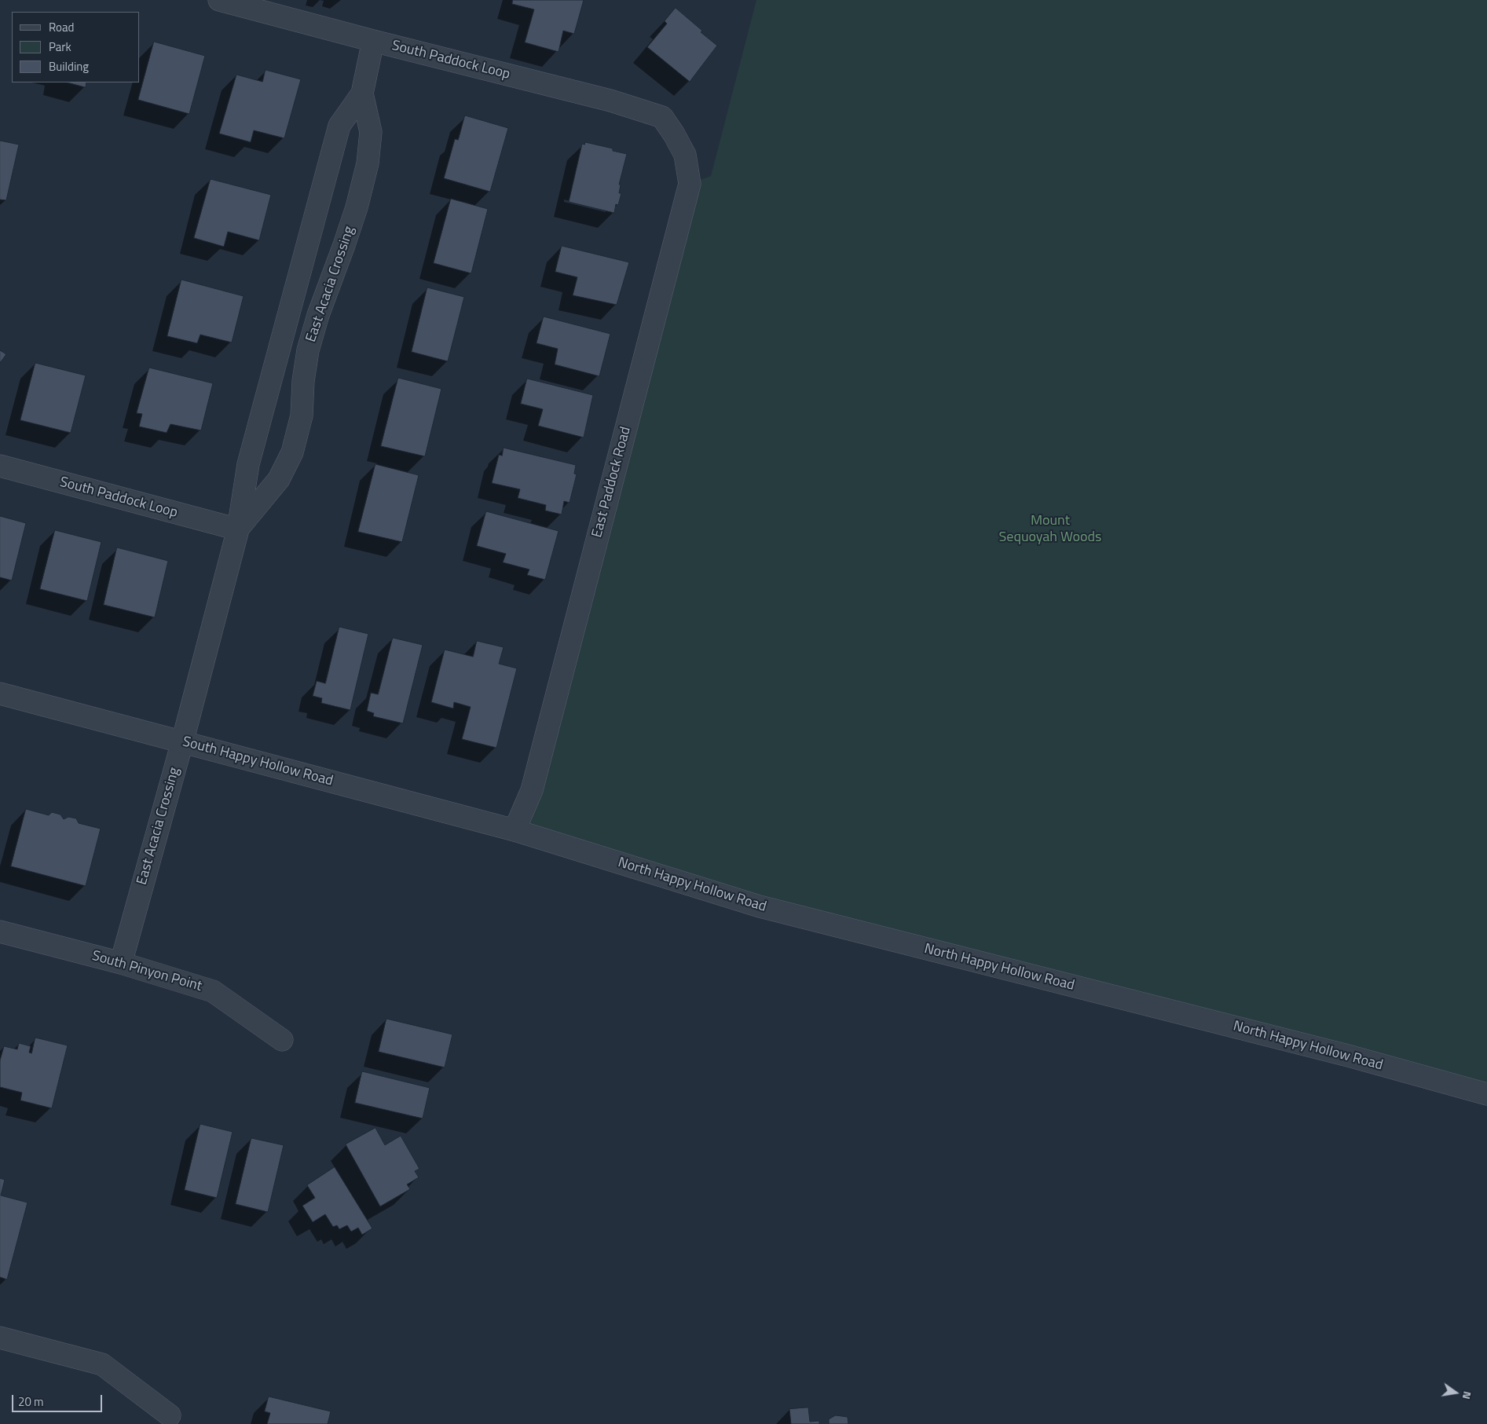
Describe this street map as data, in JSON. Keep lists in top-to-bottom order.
{
  "streets": {
    "street": [
      "South Paddock Loop",
      "East Acacia Crossing",
      "East Paddock Road",
      "South Happy Hollow Road",
      "North Happy Hollow Road",
      "South Pinyon Point"
    ]
  },
  "crossings": [
    ["South Paddock Loop", "East Acacia Crossing"],
    ["South Paddock Loop", "East Paddock Road"],
    ["East Acacia Crossing", "South Happy Hollow Road"],
    ["East Acacia Crossing", "South Pinyon Point"],
    ["East Paddock Road", "South Happy Hollow Road"],
    ["East Paddock Road", "North Happy Hollow Road"],
    ["South Happy Hollow Road", "North Happy Hollow Road"]
  ],
  "parks": ["Mount Sequoyah Woods"],
  "legend": ["Road", "Park", "Building"],
  "scale_bar": "20 m",
  "north": "right"
}
